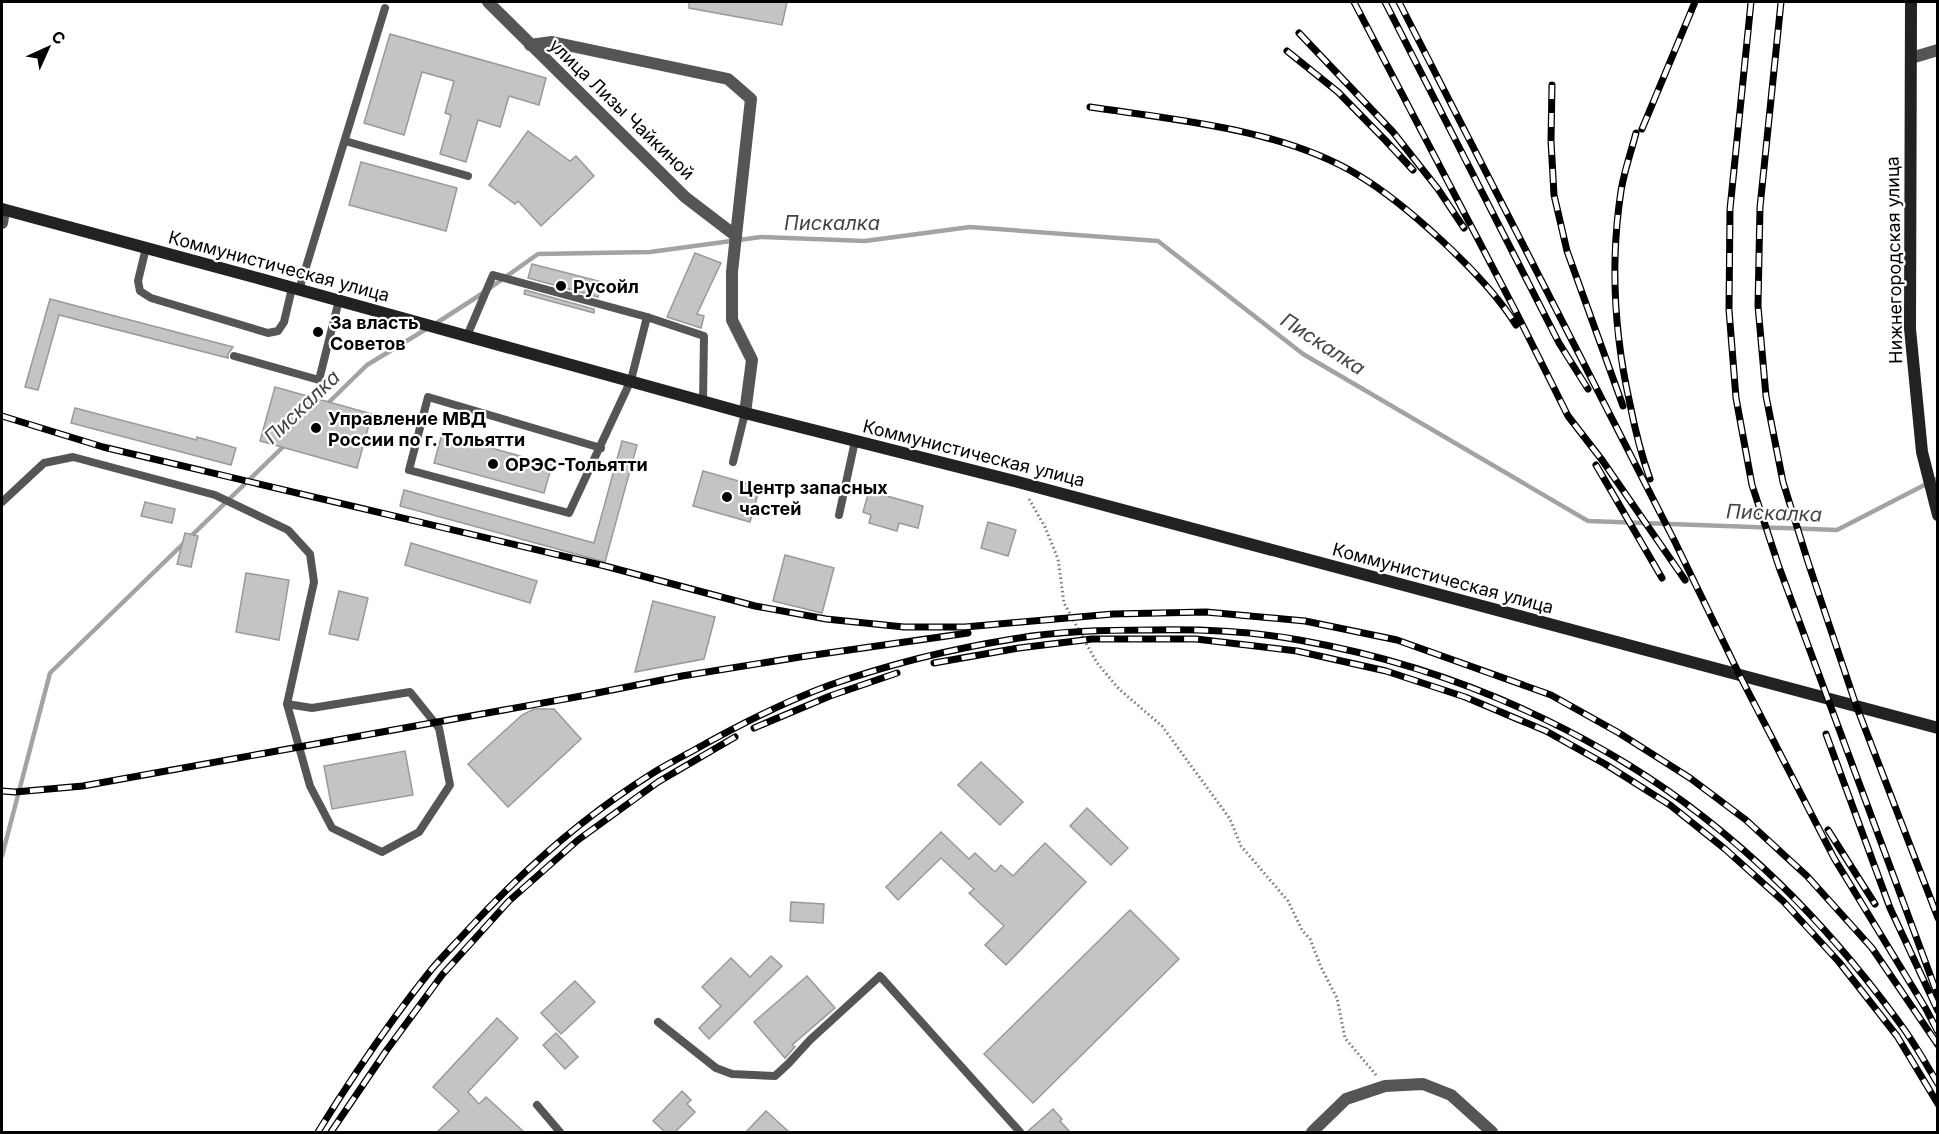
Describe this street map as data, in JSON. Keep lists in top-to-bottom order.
{
  "streets": {
    "main road": ["Нижнегородская улица", "Коммунистическая улица"],
    "street": ["улица Лизы Чайкиной"]
  },
  "water": ["Пискалка"],
  "places": [
    "Русойл",
    "За власть Советов",
    "Управление МВД России по г. Тольятти",
    "ОРЭС-Тольятти",
    "Центр запасных частей"
  ],
  "north": "top right"
}
